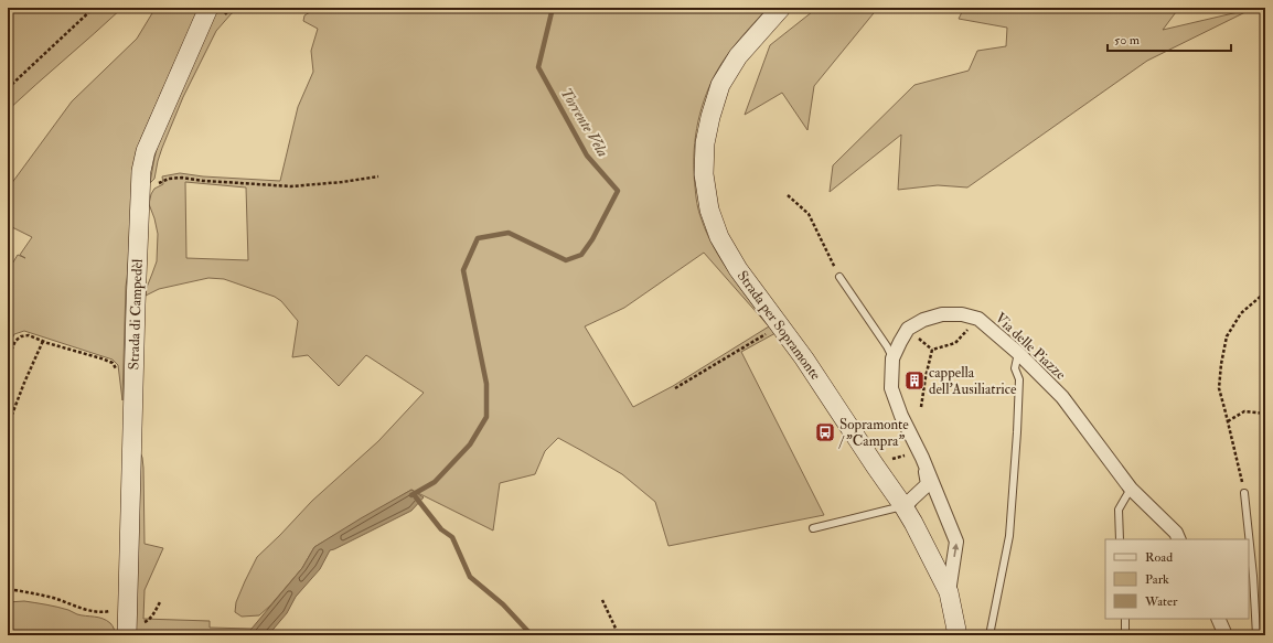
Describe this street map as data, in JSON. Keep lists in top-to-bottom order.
{
  "streets": {
    "main road": ["Strada di Campedèl", "Strada per Sopramonte"],
    "street": ["Via delle Piazze"]
  },
  "crossings": [
    ["Strada per Sopramonte", "Via delle Piazze"]
  ],
  "water": ["Torrente Vela"],
  "places": {
    "building": ["cappella dell'Ausiliatrice"],
    "bus stop": ["Sopramonte / \"Campra\""]
  },
  "legend": ["Road", "Park", "Water"],
  "scale_bar": "50 m"
}
